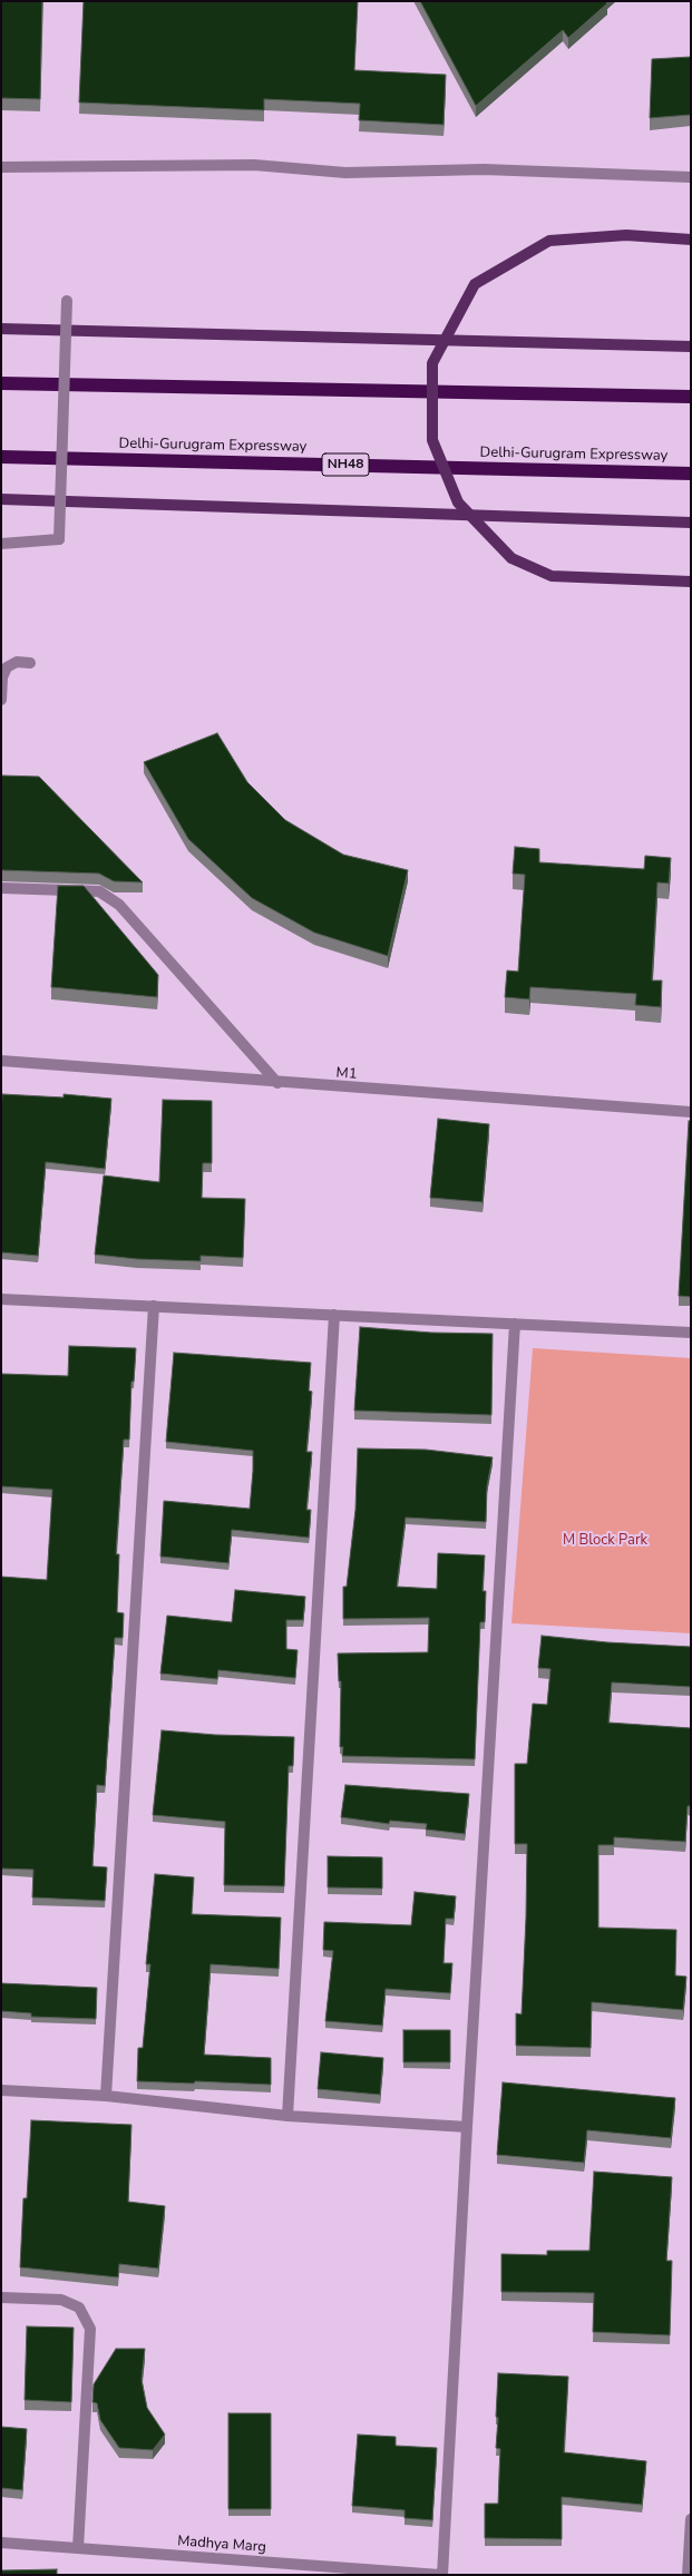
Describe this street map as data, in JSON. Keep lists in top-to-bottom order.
{
  "streets": {
    "highway": ["Delhi-Gurugram Expressway", "NH48"],
    "street": ["M1", "Madhya Marg"]
  },
  "parks": ["M Block Park"]
}
